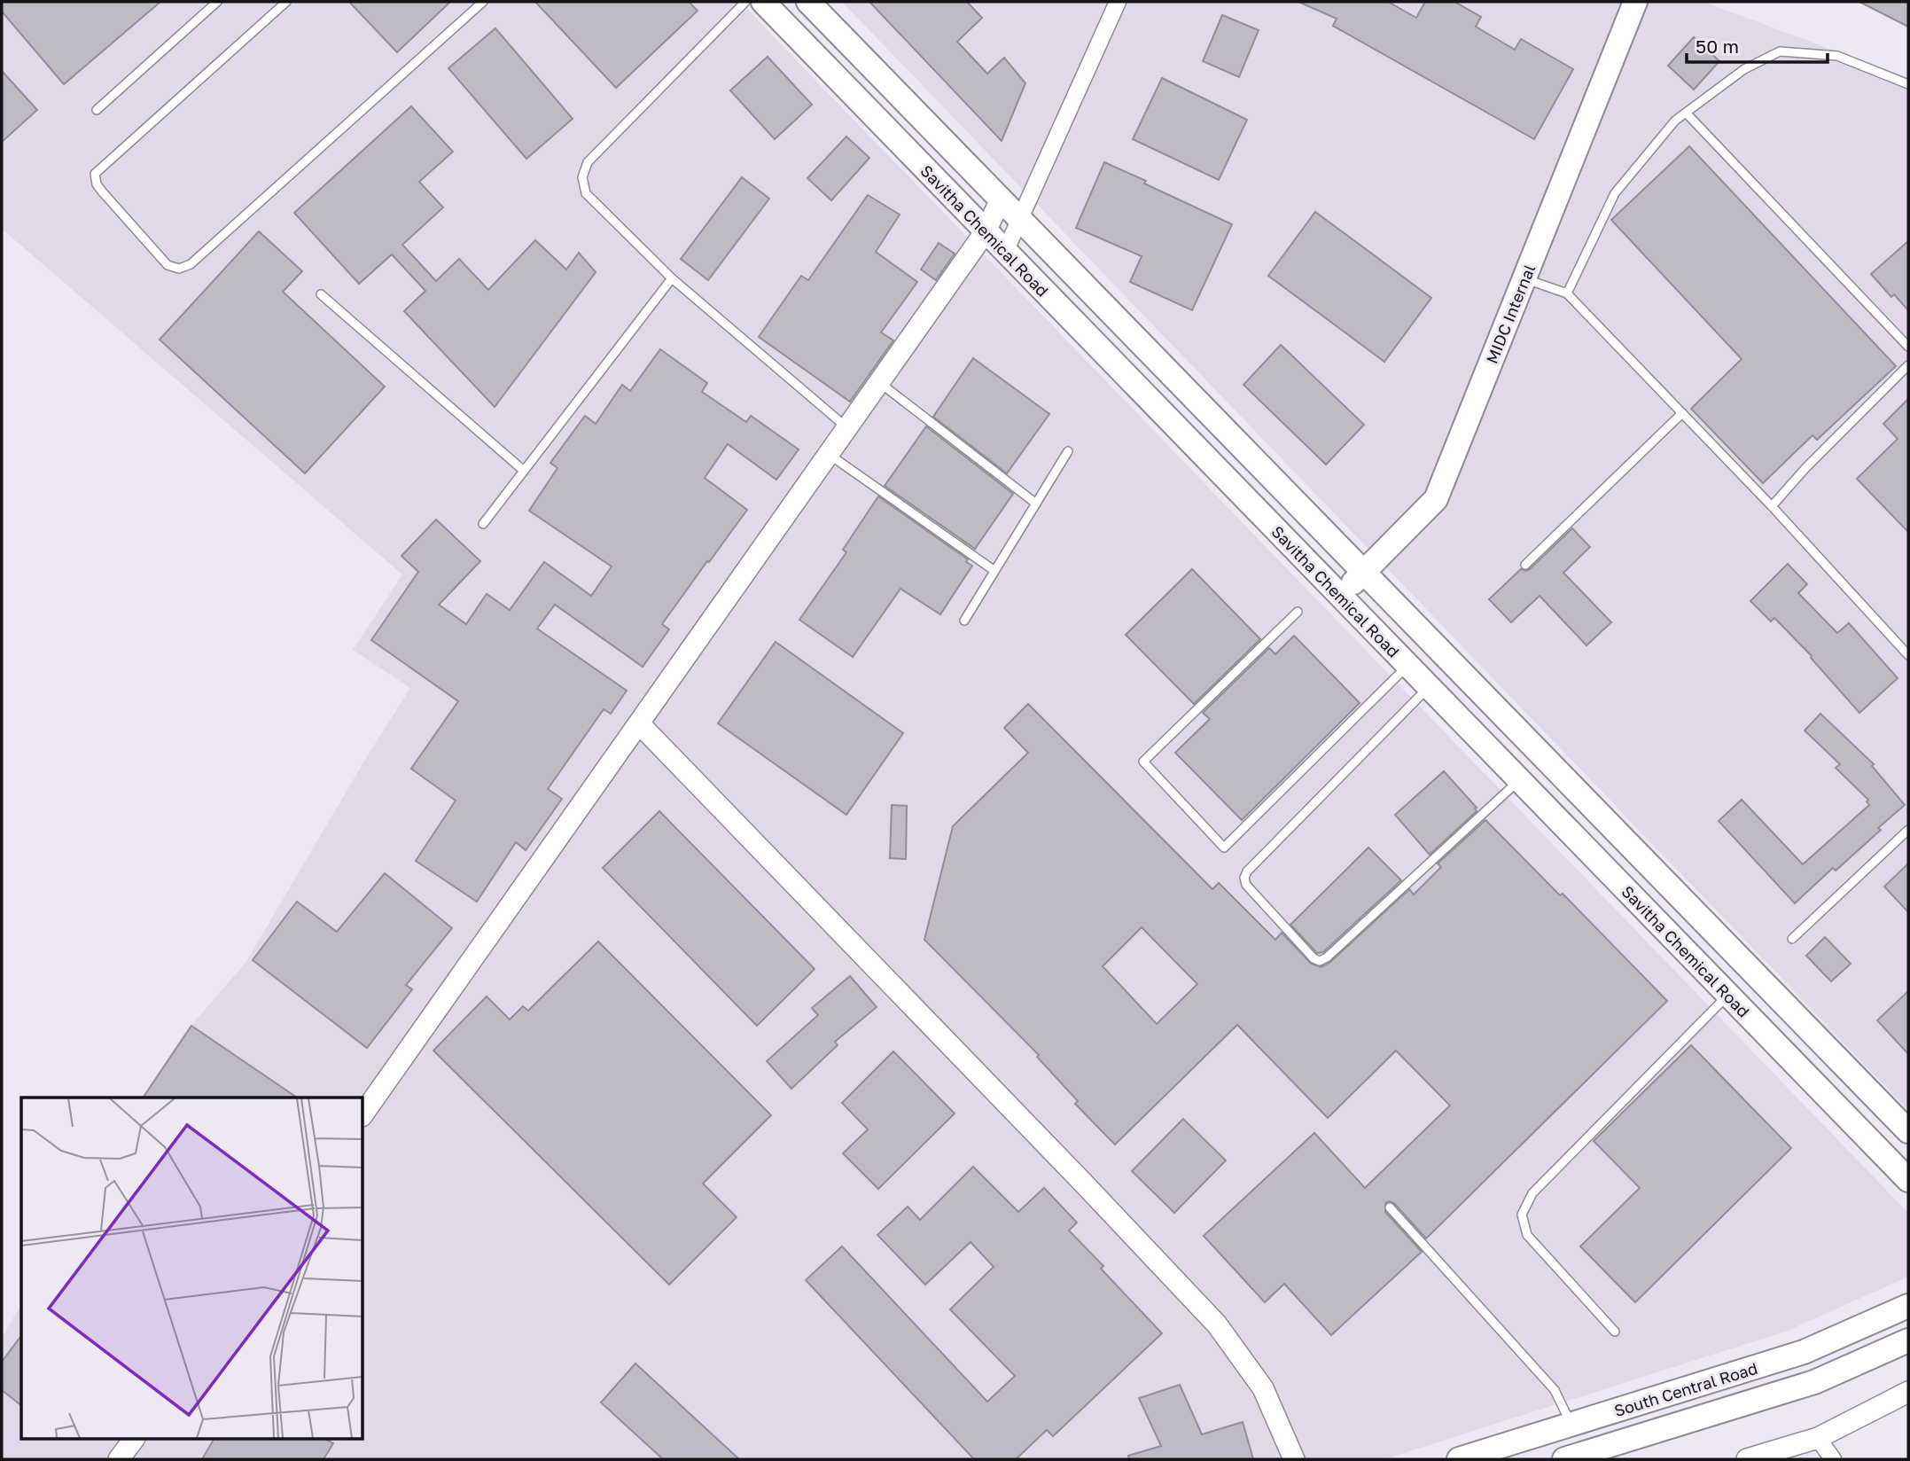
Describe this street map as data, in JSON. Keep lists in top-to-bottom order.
{
  "streets": {
    "main road": ["Savitha Chemical Road", "MIDC Internal", "South Central Road"]
  },
  "crossings": [
    ["Savitha Chemical Road", "MIDC Internal"]
  ],
  "scale_bar": "50 m"
}
